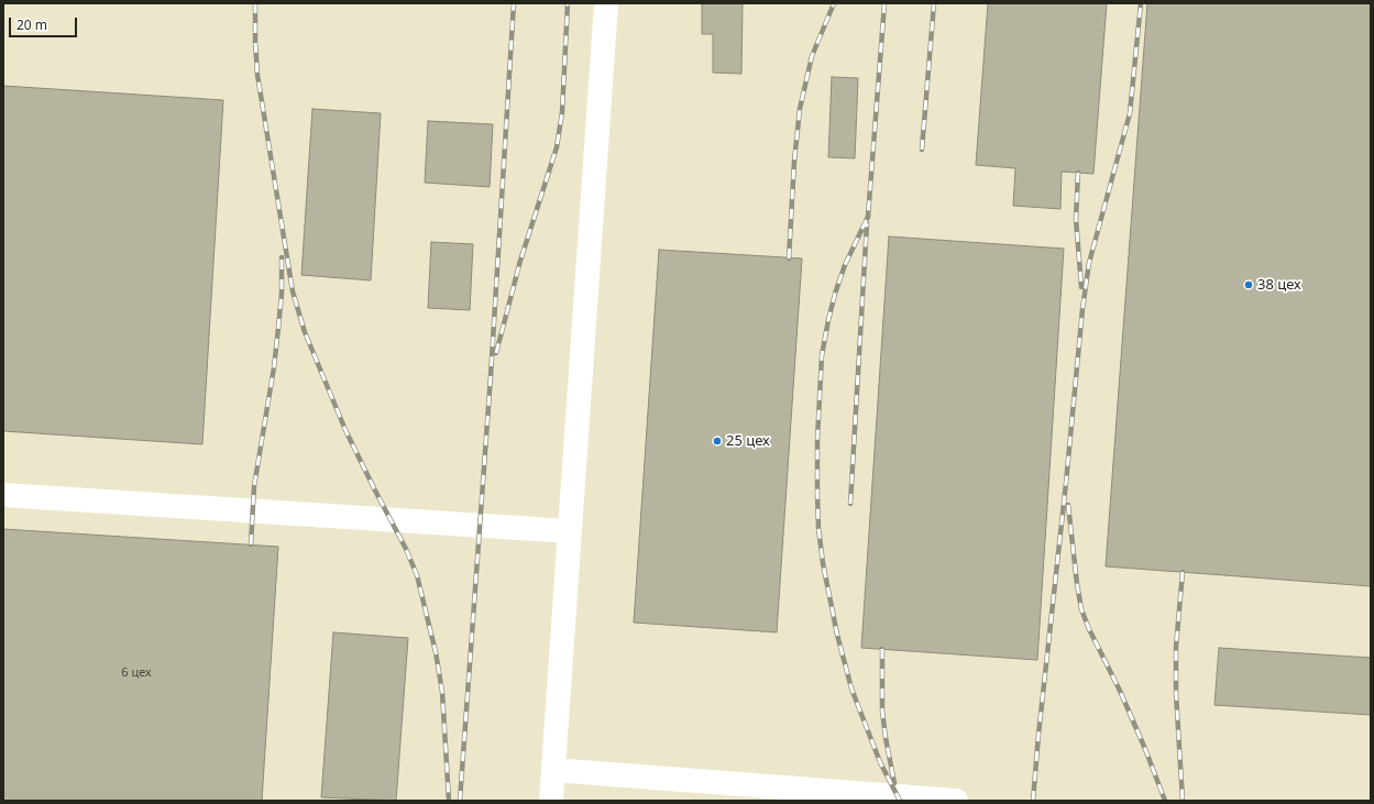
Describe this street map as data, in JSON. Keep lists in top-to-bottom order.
{
  "places": ["38 цех", "25 цех"],
  "house_numbers": ["6 цех"],
  "scale_bar": "20 m"
}
